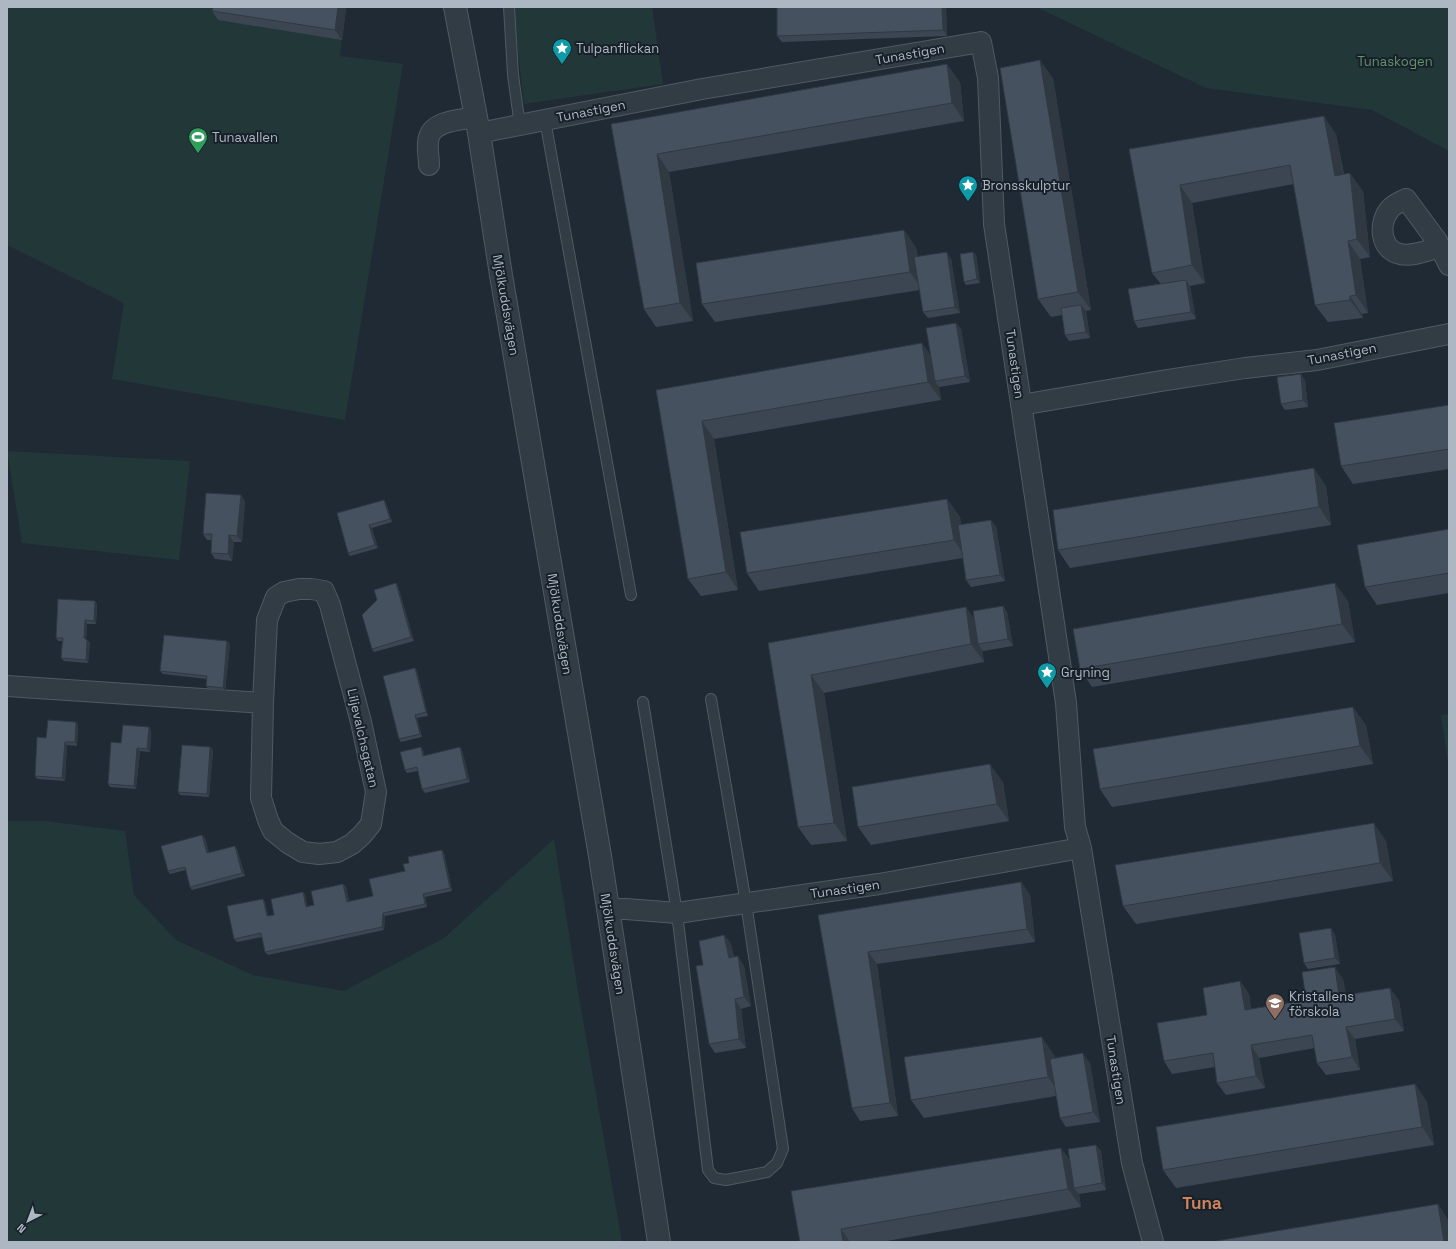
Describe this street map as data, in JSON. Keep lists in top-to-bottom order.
{
  "streets": {
    "street": ["Tunastigen", "Mjölkuddsvägen", "Liljevalchsgatan"]
  },
  "crossings": [
    ["Tunastigen", "Mjölkuddsvägen"]
  ],
  "districts": ["Tuna"],
  "parks": ["Tunaskogen"],
  "places": {
    "place": ["Tulpanflickan", "Bronsskulptur", "Gryning"],
    "sports": ["Tunavallen"],
    "school or university": ["Kristallens förskola"]
  },
  "north": "bottom left"
}
